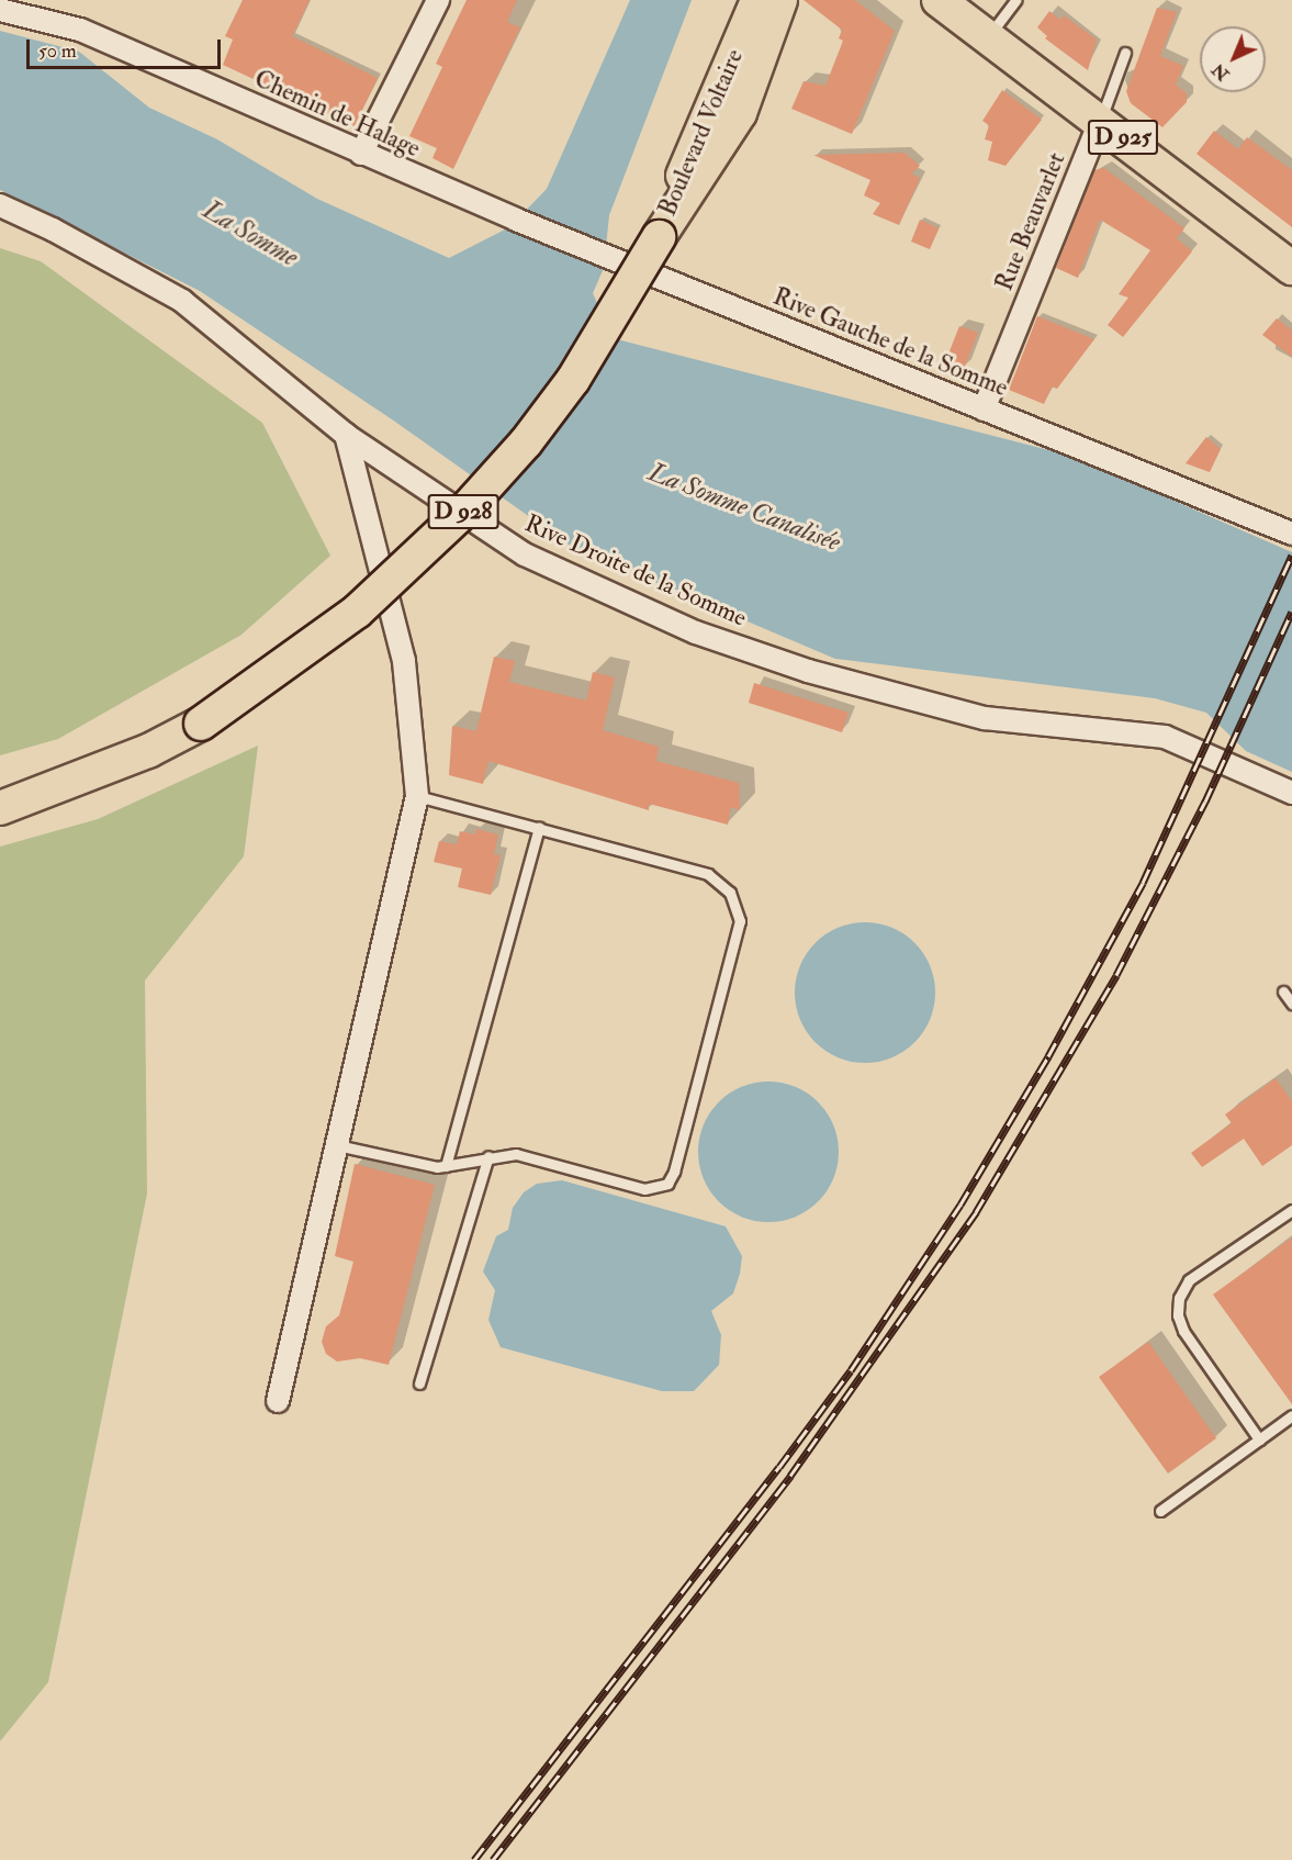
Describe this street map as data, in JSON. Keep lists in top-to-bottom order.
{
  "streets": {
    "main road": ["Boulevard Voltaire", "D 925", "D 928"],
    "street": [
      "Chemin de Halage",
      "Rue Beauvarlet",
      "Rive Gauche de la Somme",
      "Rive Droite de la Somme"
    ]
  },
  "crossings": [
    ["Chemin de Halage", "Rive Gauche de la Somme"],
    ["Boulevard Voltaire", "D 928"],
    ["D 925", "Rue Beauvarlet"],
    ["Rue Beauvarlet", "Rive Gauche de la Somme"]
  ],
  "water": ["La Somme", "La Somme Canalisée"],
  "scale_bar": "50 m",
  "north": "bottom left"
}
